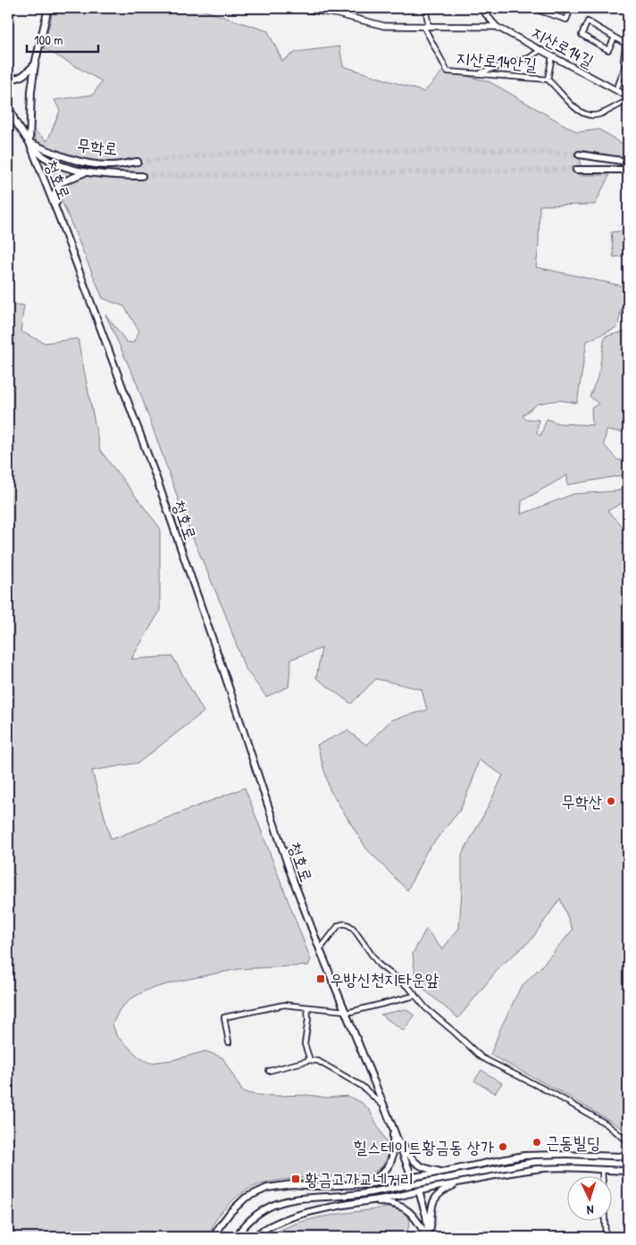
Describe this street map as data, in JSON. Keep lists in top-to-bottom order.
{
  "streets": {
    "main road": ["무학로", "청호로"],
    "street": ["지산로14길", "지산로14안길"]
  },
  "crossings": [
    ["지산로14길", "지산로14안길"],
    ["무학로", "청호로"]
  ],
  "places": {
    "other": ["무학산", "근동빌딩", "힐스테이트황금동 상가"],
    "transit": ["우방신천지타운앞", "황금고가교네거리"]
  },
  "scale_bar": "100 m",
  "north": "bottom"
}
